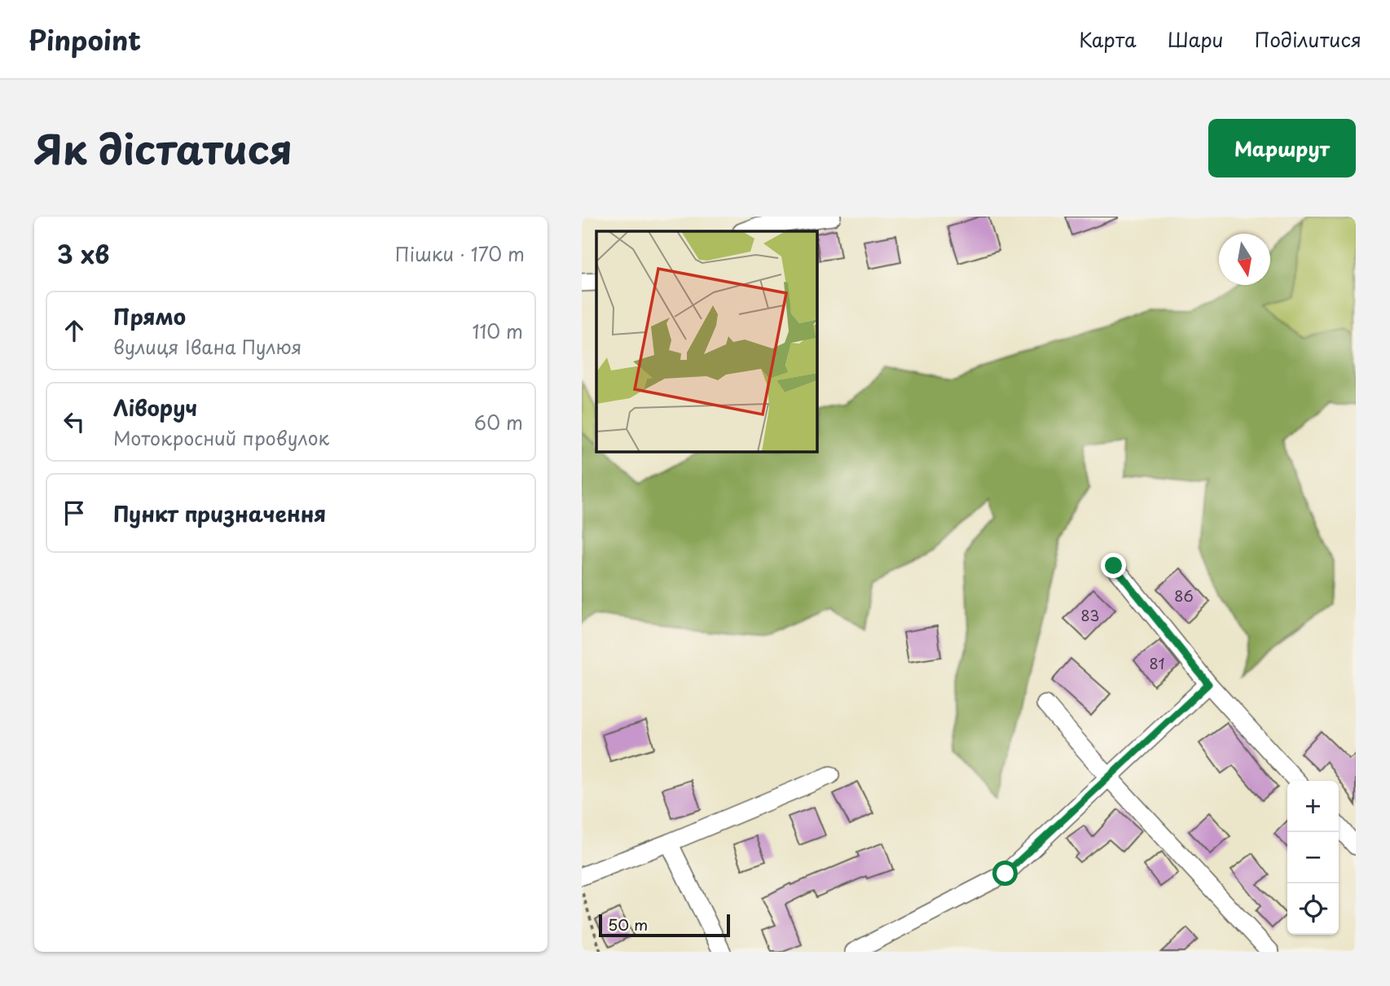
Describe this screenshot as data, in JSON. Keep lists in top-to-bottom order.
{
  "house_numbers": ["86", "83", "81"],
  "scale_bar": "50 m",
  "north": "bottom",
  "page": {
    "header": "Pinpoint",
    "nav": ["Карта", "Шари", "Поділитися"],
    "title": "Як дістатися",
    "buttons": "Маршрут",
    "heading": ["3 хв", "Пішки · 170 m"],
    "list": [
      ["Прямо", "вулиця Івана Пулюя", "110 m"],
      ["Ліворуч", "Мотокросний провулок", "60 m"],
      "Пункт призначення"
    ],
    "map_buttons": ["+", "−"],
    "scale": "50 m"
  }
}
